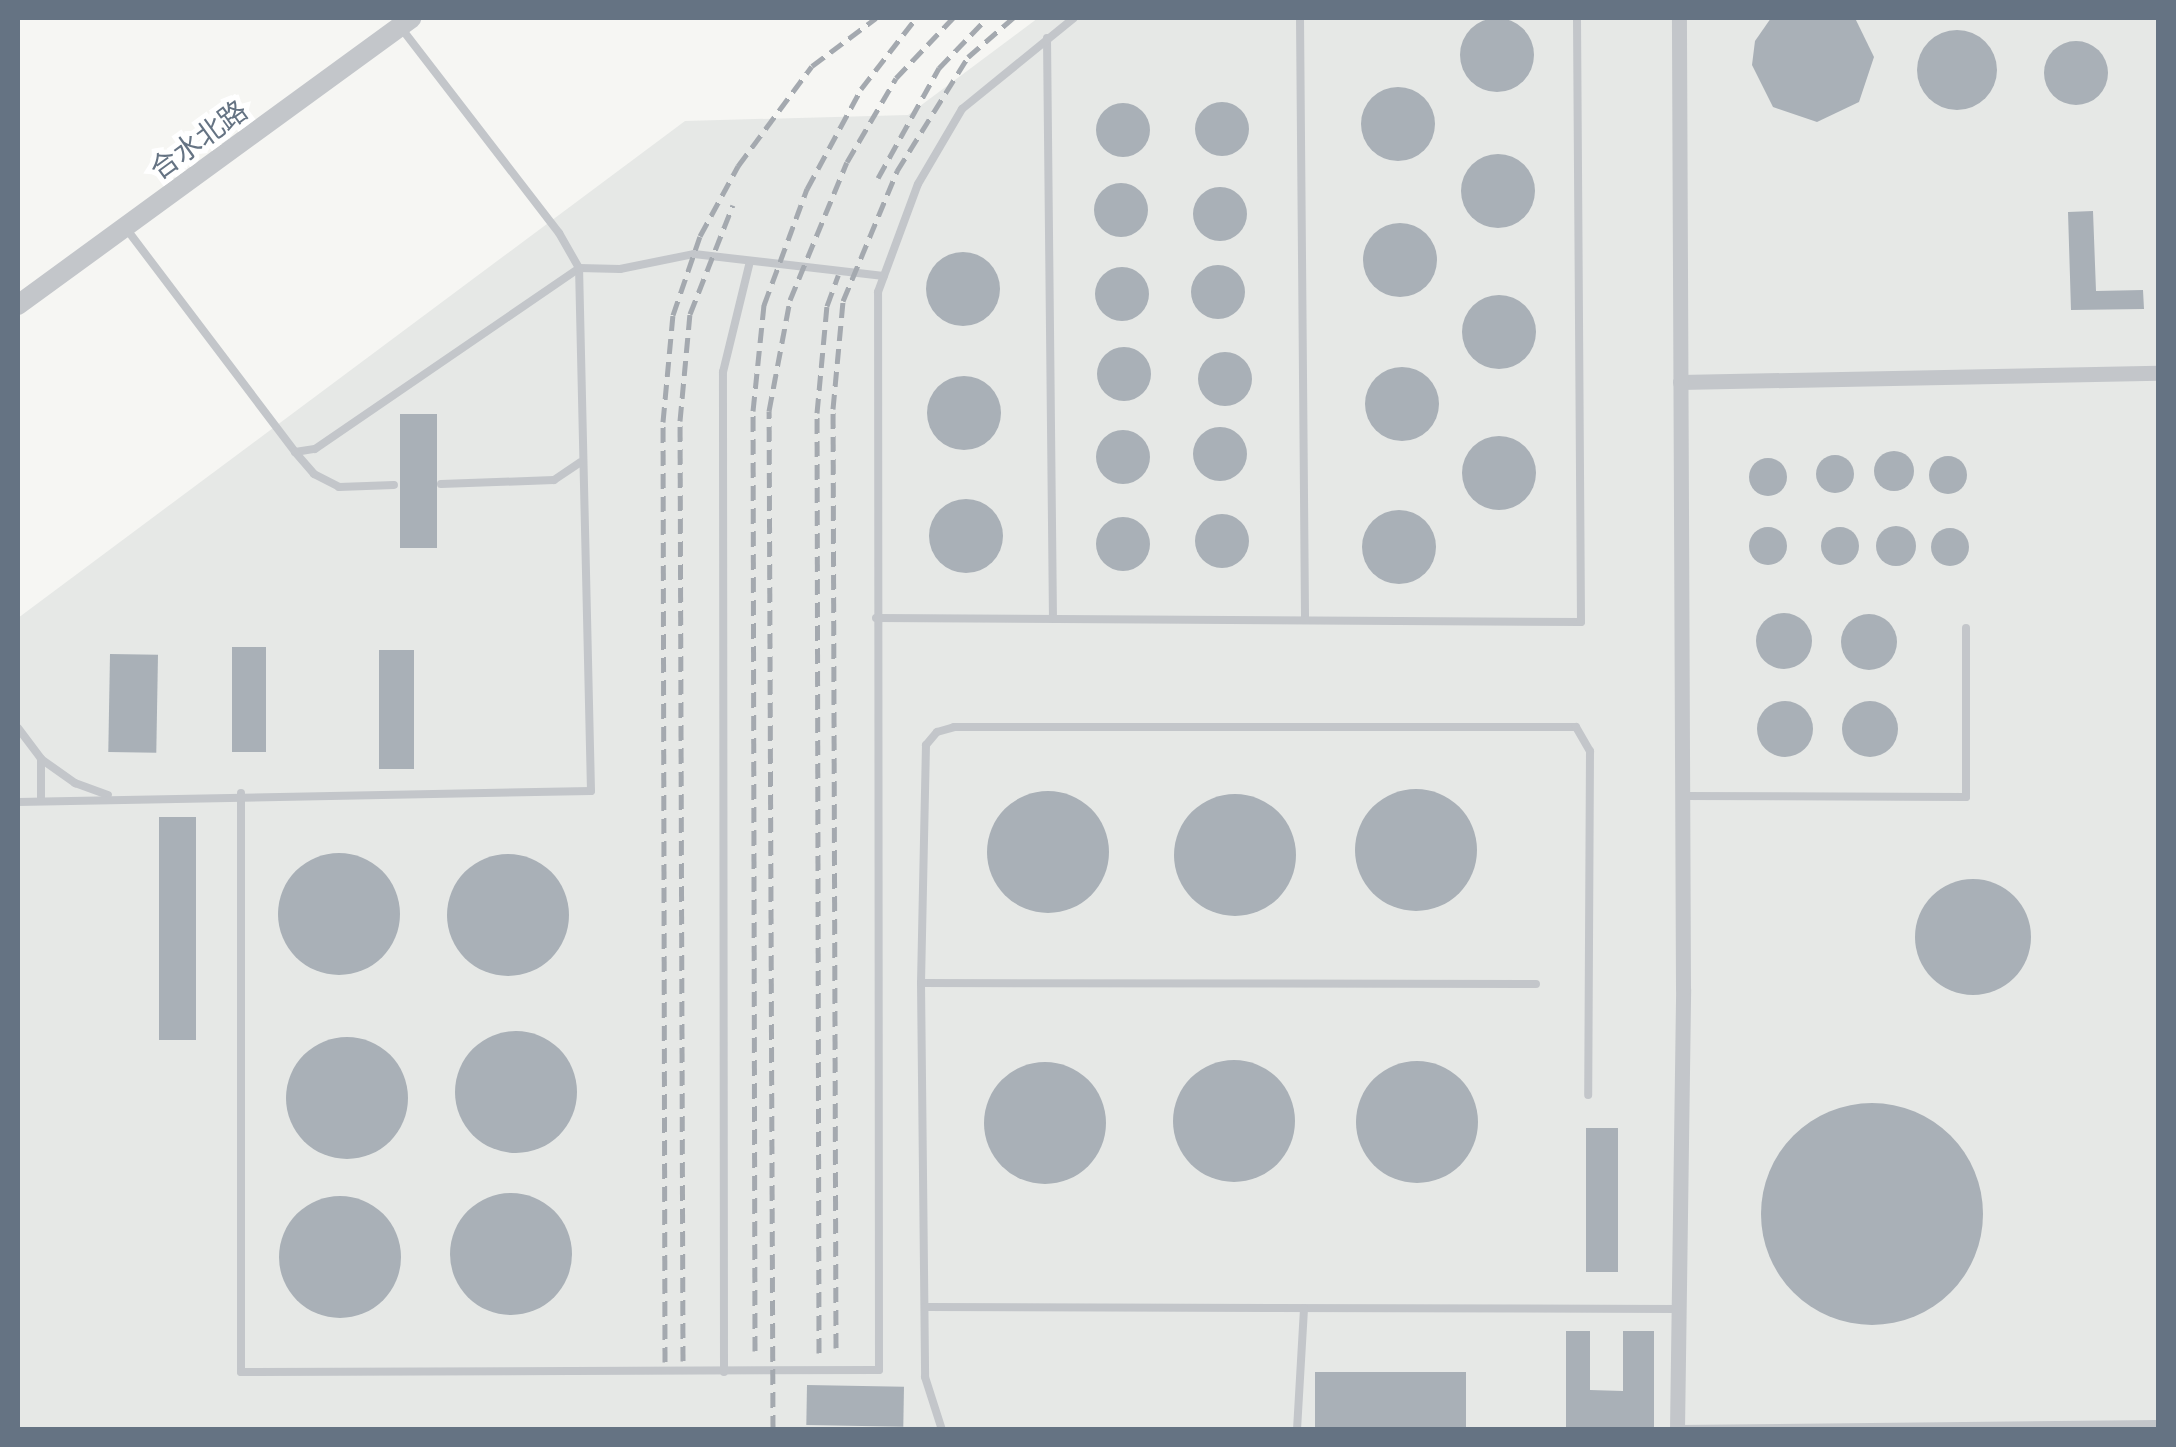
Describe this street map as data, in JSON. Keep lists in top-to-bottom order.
{
  "streets": {
    "street": ["合水北路"]
  }
}
